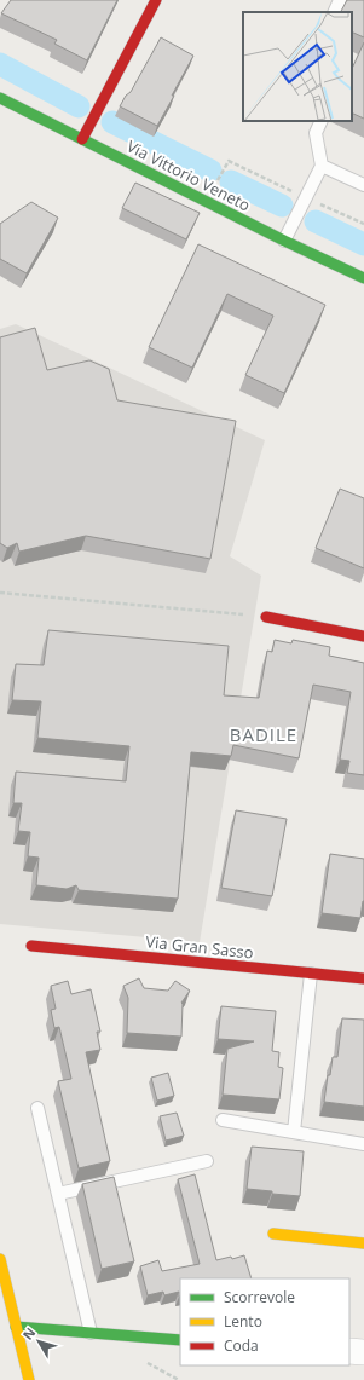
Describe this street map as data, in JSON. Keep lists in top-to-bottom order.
{
  "streets": {
    "street": ["Via Vittorio Veneto", "Via Gran Sasso"]
  },
  "districts": ["BADILE"],
  "legend": ["Scorrevole", "Lento", "Coda"],
  "north": "top left"
}
